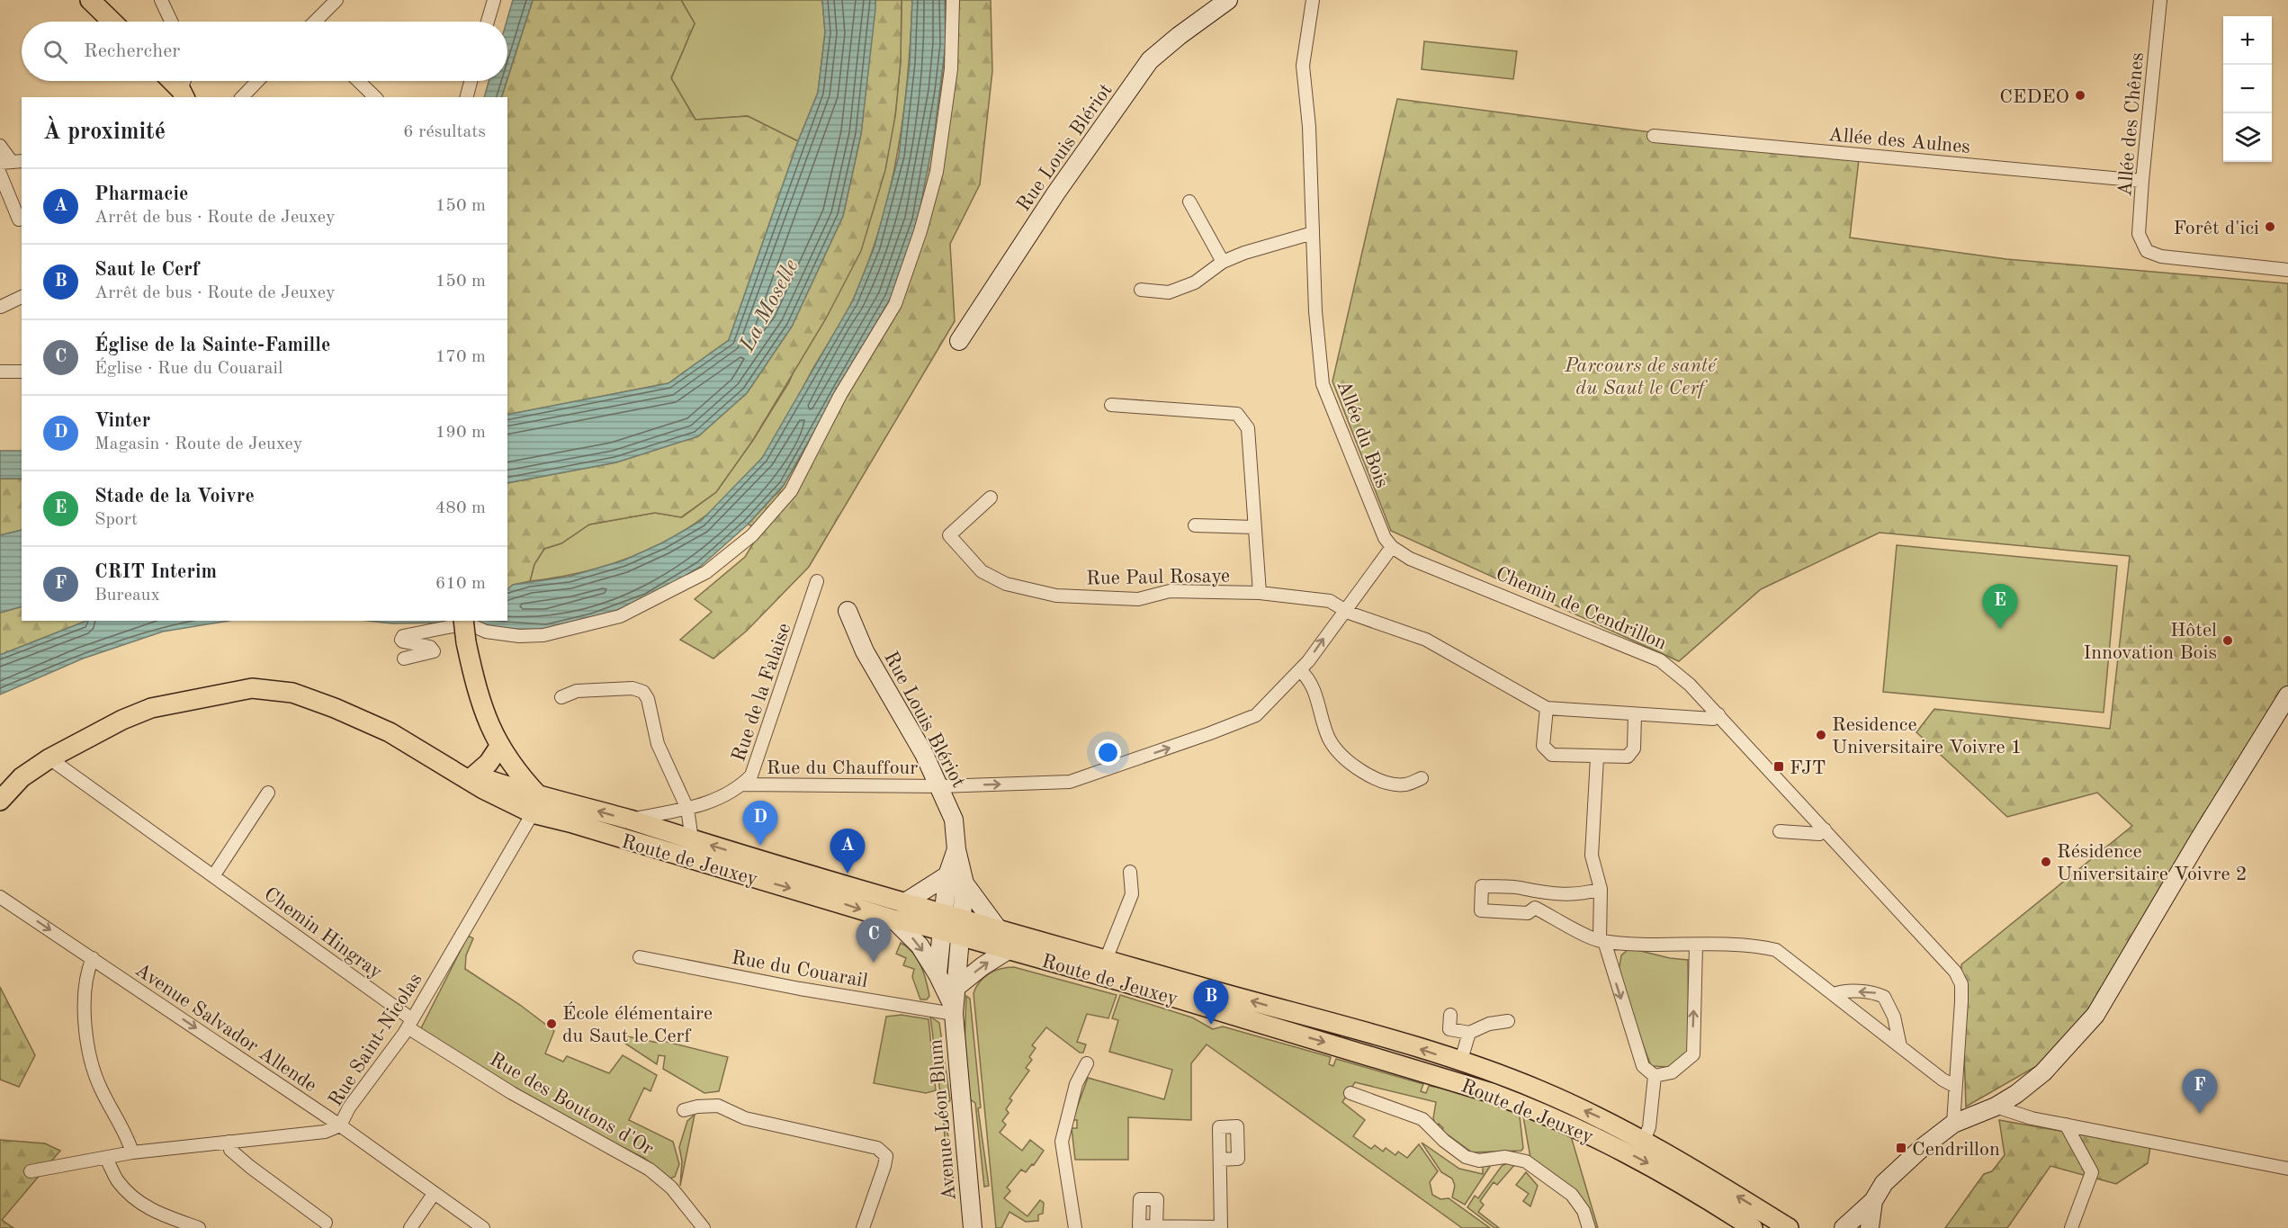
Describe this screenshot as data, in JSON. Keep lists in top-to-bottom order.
{
  "streets": {
    "main road": ["Route de Jeuxey"],
    "street": [
      "Allée des Chênes",
      "Allée des Aulnes",
      "Rue Louis Blériot",
      "Allée du Bois",
      "Rue Paul Rosaye",
      "Chemin de Cendrillon",
      "Rue de la Falaise",
      "Rue du Chauffour",
      "Chemin Hingray",
      "Rue du Couarail",
      "Avenue Salvador Allende",
      "Rue Saint-Nicolas",
      "Rue des Boutons d'Or",
      "Avenue Léon Blum"
    ]
  },
  "crossings": [
    ["Allée des Chênes", "Allée des Aulnes"],
    ["Rue Louis Blériot", "Rue du Chauffour"],
    ["Rue Louis Blériot", "Route de Jeuxey"],
    ["Rue Louis Blériot", "Avenue Léon Blum"],
    ["Allée du Bois", "Chemin de Cendrillon"],
    ["Allée du Bois", "Rue du Chauffour"],
    ["Rue Paul Rosaye", "Rue du Chauffour"],
    ["Chemin de Cendrillon", "Rue du Chauffour"],
    ["Rue de la Falaise", "Rue du Chauffour"],
    ["Rue de la Falaise", "Route de Jeuxey"],
    ["Route de Jeuxey", "Rue Saint-Nicolas"],
    ["Route de Jeuxey", "Avenue Léon Blum"],
    ["Chemin Hingray", "Rue Saint-Nicolas"],
    ["Chemin Hingray", "Rue des Boutons d'Or"],
    ["Rue du Couarail", "Avenue Léon Blum"],
    ["Avenue Salvador Allende", "Rue Saint-Nicolas"],
    ["Rue Saint-Nicolas", "Rue des Boutons d'Or"]
  ],
  "one_way": ["Rue du Chauffour", "Avenue Salvador Allende"],
  "water": ["La Moselle"],
  "parks": ["Parcours de santé du Saut le Cerf"],
  "places": {
    "other": [
      "CEDEO",
      "Forêt d'ici",
      "Hôtel Innovation Bois",
      "Residence Universitaire Voivre 1",
      "Résidence Universitaire Voivre 2",
      "École élémentaire du Saut le Cerf"
    ],
    "transit": ["FJT", "Cendrillon"]
  },
  "page": {
    "map_buttons": ["+", "−"],
    "search": "Rechercher",
    "heading": ["À proximité", "6 résultats"],
    "list": [
      {
        "mark": "A",
        "name": "Pharmacie",
        "note": "Arrêt de bus · Route de Jeuxey",
        "value": "150 m"
      },
      {
        "mark": "B",
        "name": "Saut le Cerf",
        "note": "Arrêt de bus · Route de Jeuxey",
        "value": "150 m"
      },
      {
        "mark": "C",
        "name": "Église de la Sainte-Famille",
        "note": "Église · Rue du Couarail",
        "value": "170 m"
      },
      {
        "mark": "D",
        "name": "Vinter",
        "note": "Magasin · Route de Jeuxey",
        "value": "190 m"
      },
      {
        "mark": "E",
        "name": "Stade de la Voivre",
        "note": "Sport",
        "value": "480 m"
      },
      {
        "mark": "F",
        "name": "CRIT Interim",
        "note": "Bureaux",
        "value": "610 m"
      }
    ],
    "pins": [
      "E",
      "D",
      "A",
      "C",
      "B",
      "F"
    ]
  }
}
